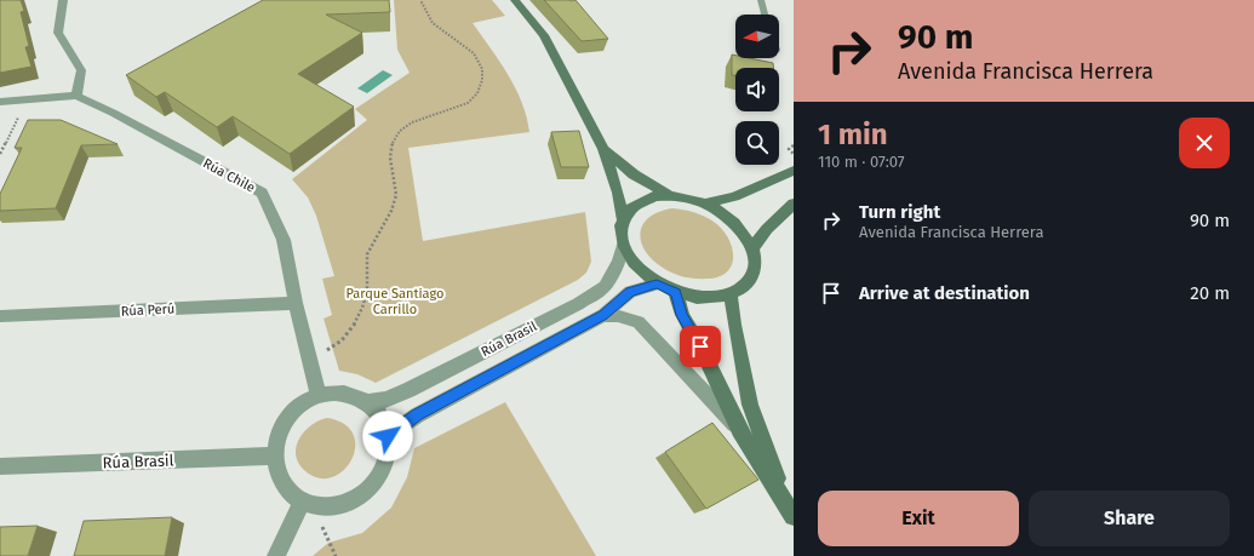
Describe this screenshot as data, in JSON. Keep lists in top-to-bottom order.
{
  "streets": {
    "street": ["Rúa Chile", "Rúa Perú", "Rúa Brasil"]
  },
  "crossings": [
    ["Rúa Chile", "Rúa Perú"],
    ["Rúa Chile", "Rúa Brasil"]
  ],
  "parks": ["Parque Santiago Carrillo"],
  "north": "left",
  "page": {
    "turn": ["90 m", "Avenida Francisca Herrera"],
    "heading": ["1 min", "110 m · 07:07"],
    "list": [
      {
        "name": "Turn right",
        "note": "Avenida Francisca Herrera",
        "value": "90 m"
      },
      {
        "name": "Arrive at destination",
        "value": "20 m"
      }
    ],
    "buttons": ["Exit", "Share"]
  }
}
